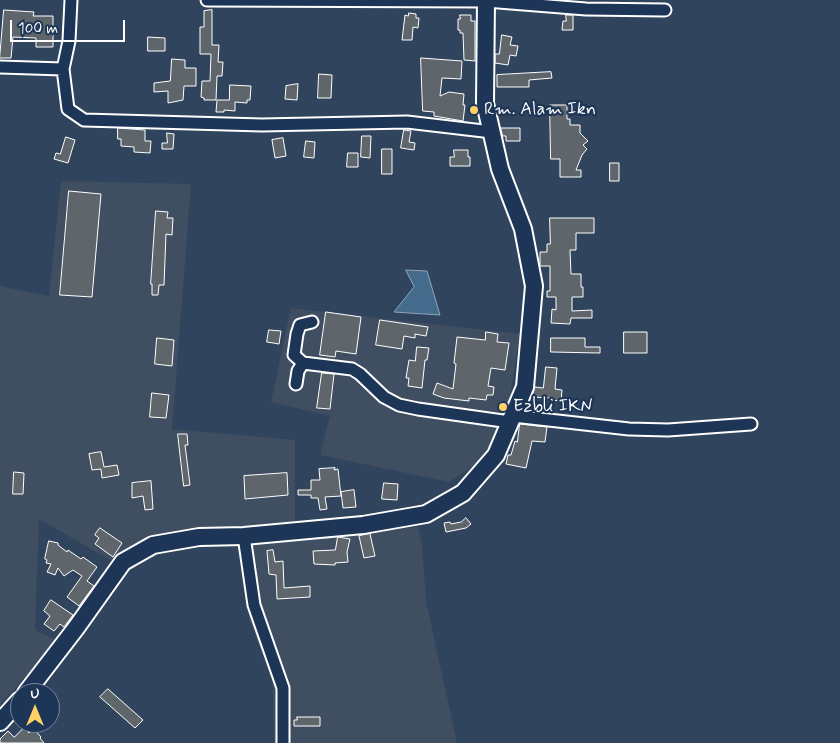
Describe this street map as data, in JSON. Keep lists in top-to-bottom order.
{
  "places": ["Rm. Alam Ikn", "Ezbli IKN"],
  "scale_bar": "100 m",
  "north": "top"
}
